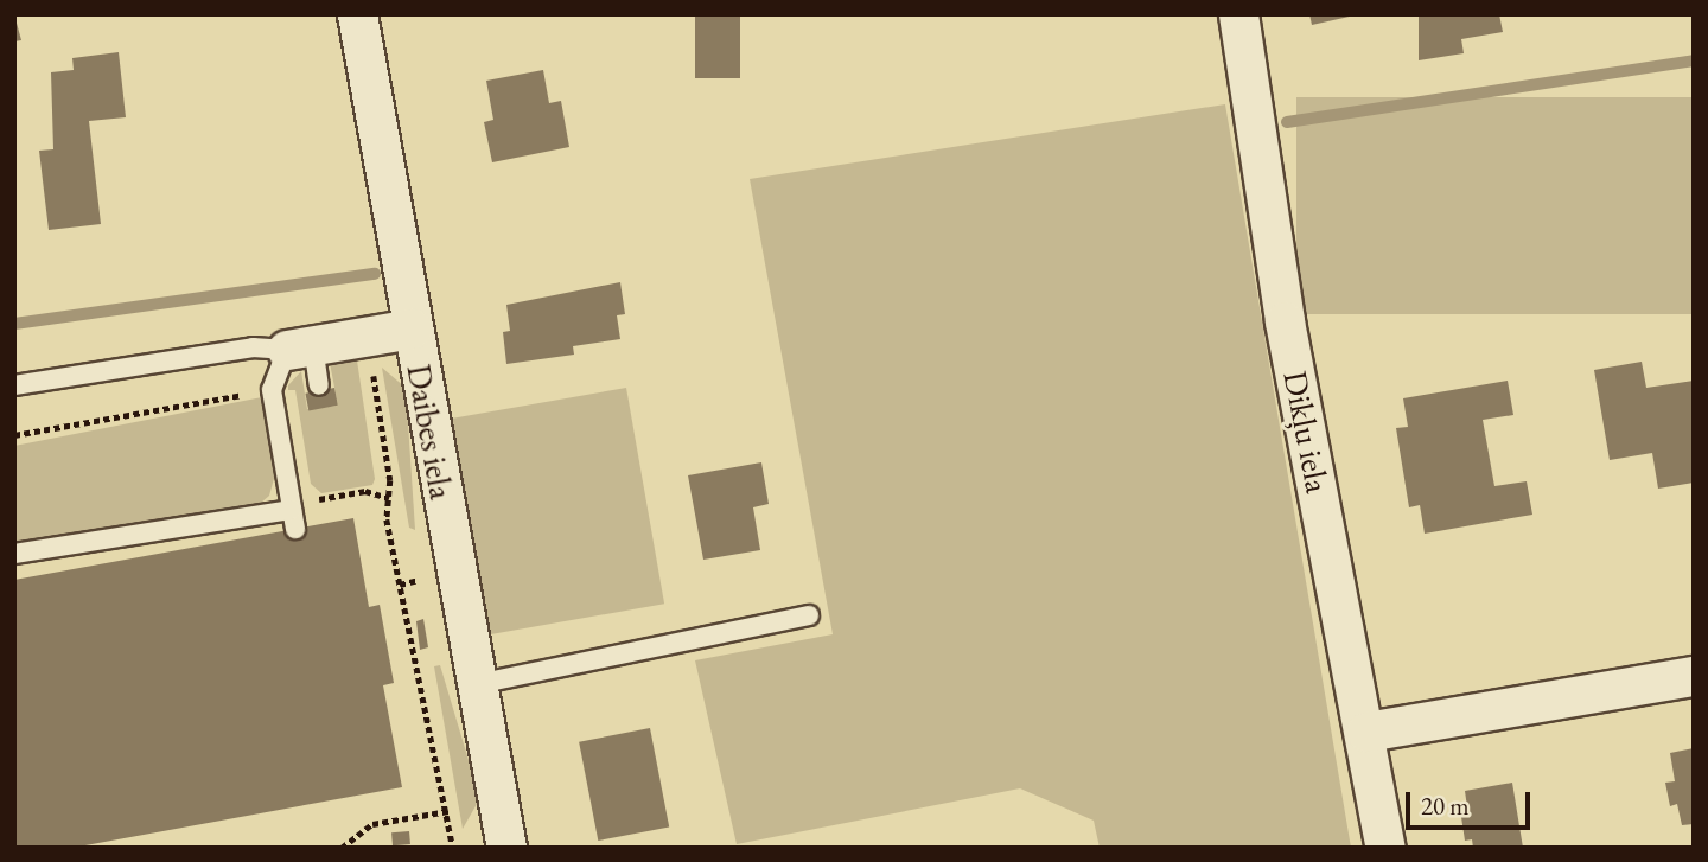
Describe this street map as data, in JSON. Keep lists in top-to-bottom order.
{
  "streets": {
    "street": ["Daibes iela", "Dikļu iela"]
  },
  "scale_bar": "20 m"
}
